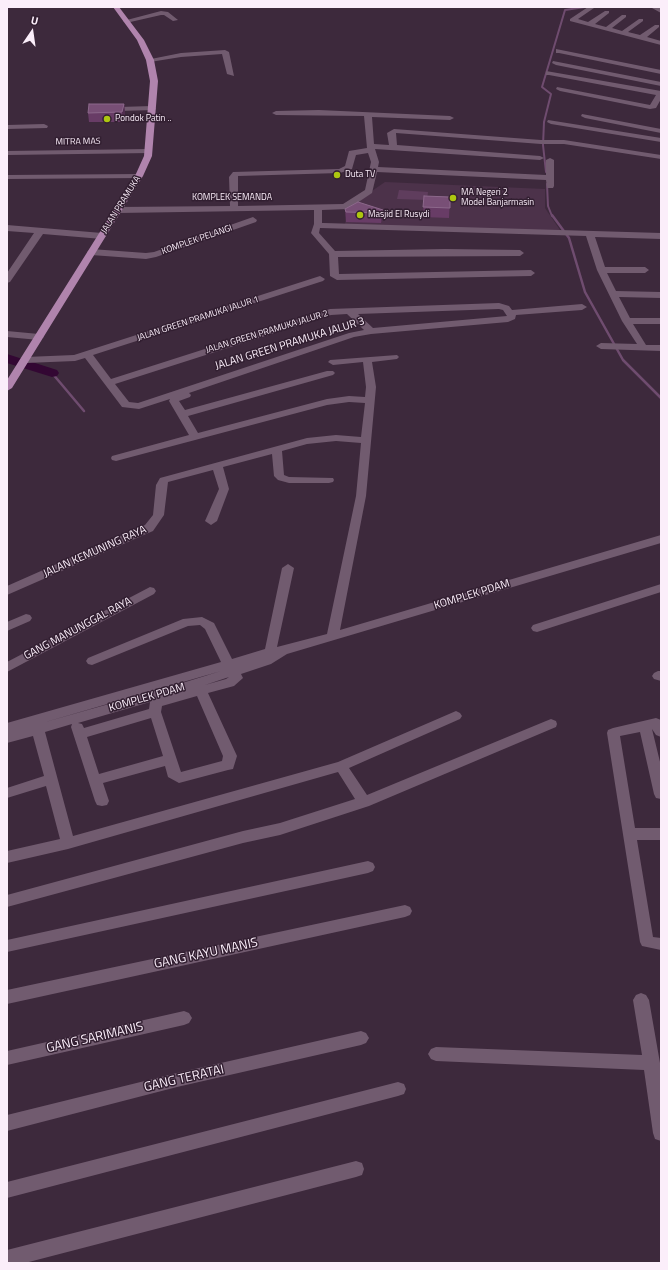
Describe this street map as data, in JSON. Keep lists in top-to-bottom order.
{
  "streets": {
    "main road": ["JALAN PRAMUKA"],
    "street": [
      "MITRA MAS",
      "KOMPLEK SEMANDA",
      "KOMPLEK PELANGI",
      "JALAN GREEN PRAMUKA JALUR 1",
      "JALAN GREEN PRAMUKA JALUR 2",
      "JALAN GREEN PRAMUKA JALUR 3",
      "JALAN KEMUNING RAYA",
      "KOMPLEK PDAM",
      "GANG MANUNGGAL RAYA",
      "GANG KAYU MANIS",
      "GANG SARIMANIS",
      "GANG TERATAI"
    ]
  },
  "crossings": [
    ["MITRA MAS", "JALAN PRAMUKA"],
    ["KOMPLEK SEMANDA", "JALAN PRAMUKA"],
    ["JALAN PRAMUKA", "KOMPLEK PELANGI"],
    ["JALAN PRAMUKA", "JALAN GREEN PRAMUKA JALUR 1"],
    ["JALAN GREEN PRAMUKA JALUR 2", "JALAN GREEN PRAMUKA JALUR 3"]
  ],
  "places": [
    "Pondok Patin ..",
    "Duta TV",
    "MA Negeri 2 Model Banjarmasin",
    "Masjid El Rusydi"
  ],
  "north": "top"
}
